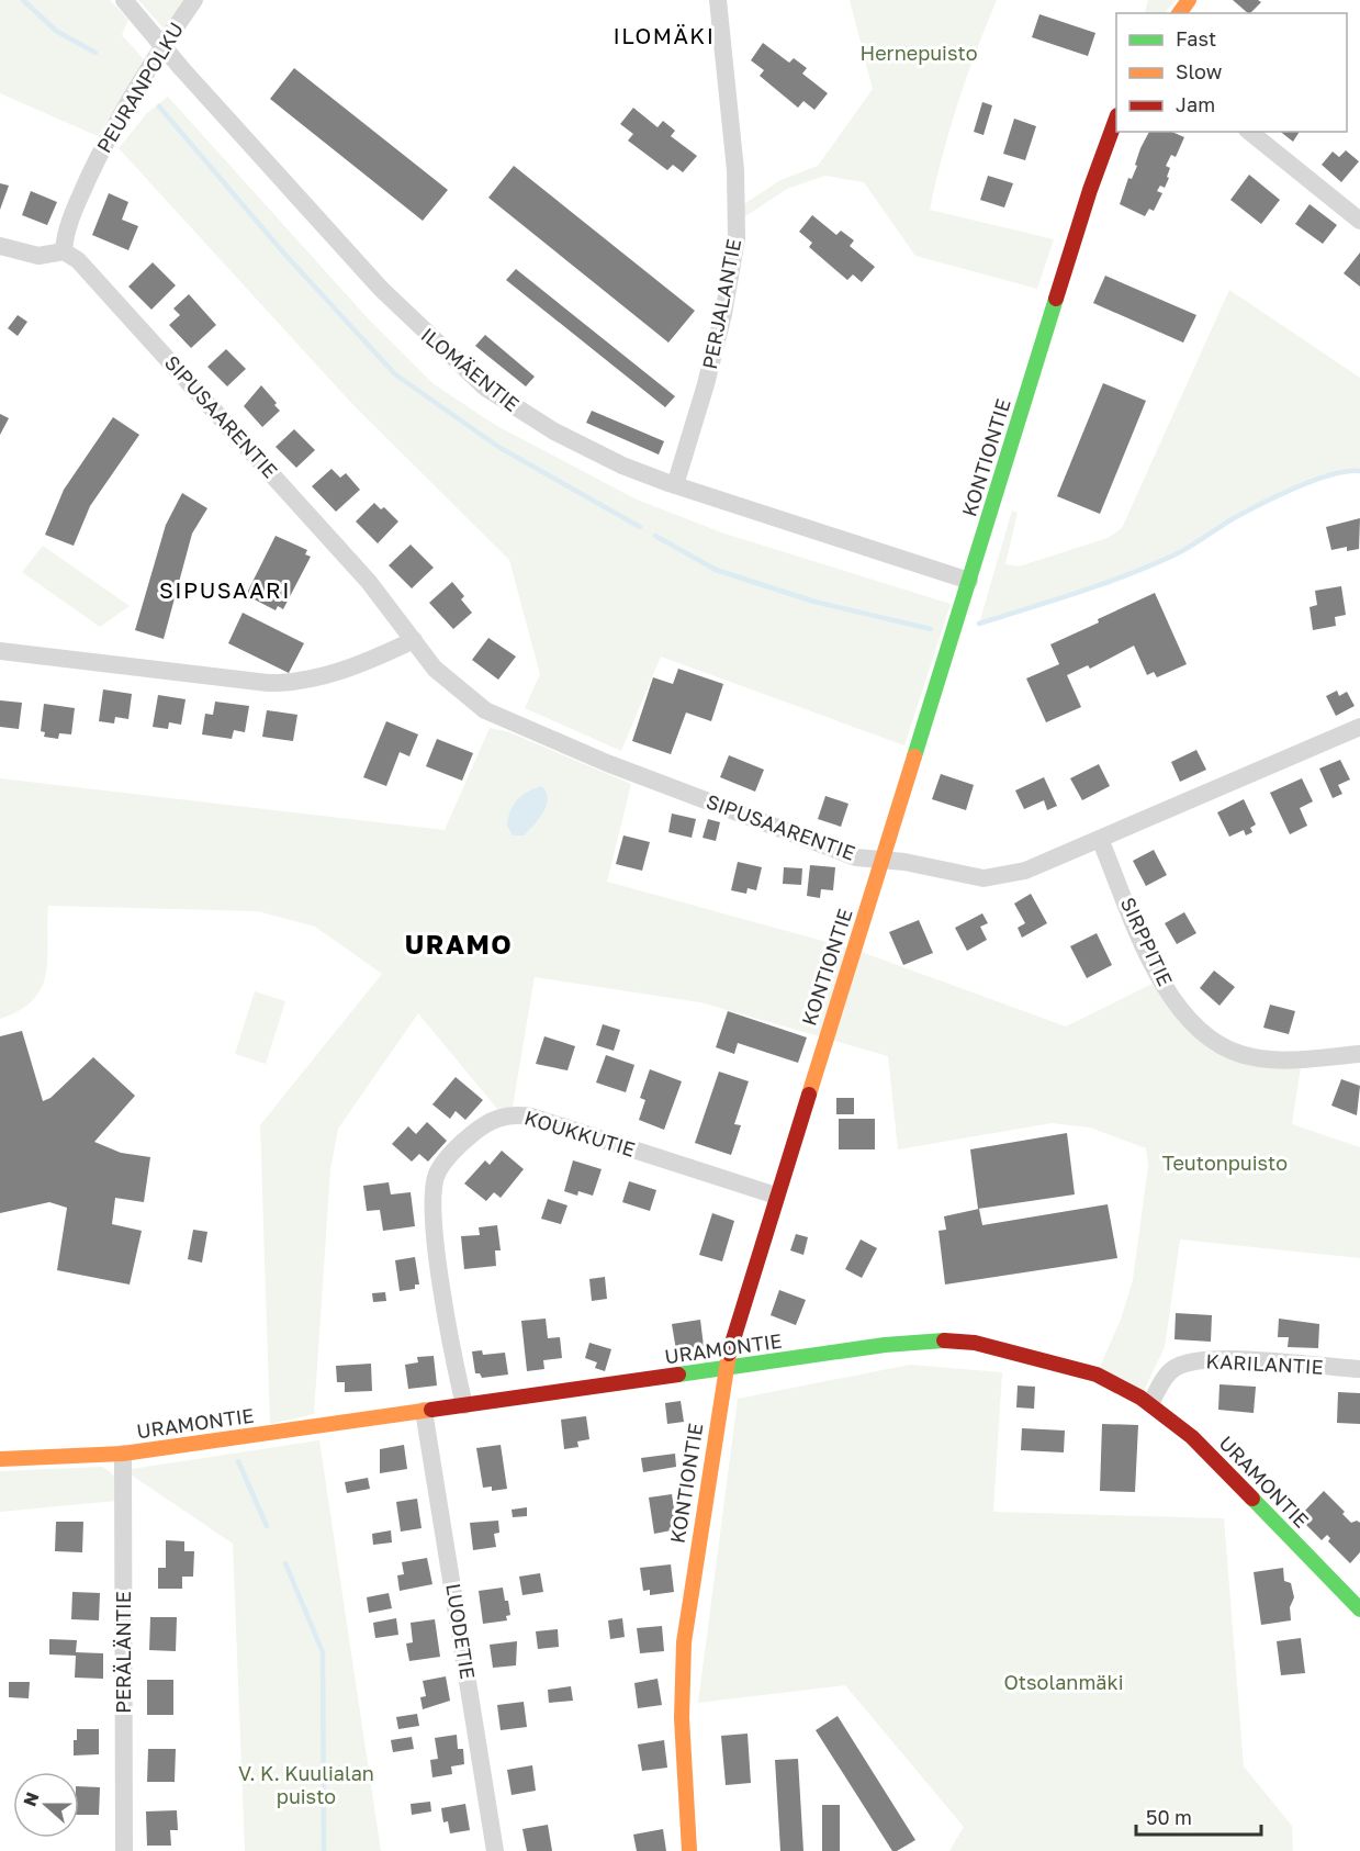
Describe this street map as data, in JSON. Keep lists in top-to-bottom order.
{
  "streets": {
    "street": [
      "PEURANPOLKU",
      "PERJALANTIE",
      "ILOMÄENTIE",
      "SIPUSAARENTIE",
      "KONTIONTIE",
      "SIRPPITIE",
      "KOUKKUTIE",
      "URAMONTIE",
      "KARILANTIE",
      "LUODETIE",
      "PERÄLÄNTIE"
    ]
  },
  "crossings": [
    ["PEURANPOLKU", "ILOMÄENTIE"],
    ["PEURANPOLKU", "SIPUSAARENTIE"],
    ["PERJALANTIE", "ILOMÄENTIE"],
    ["ILOMÄENTIE", "KONTIONTIE"],
    ["SIPUSAARENTIE", "KONTIONTIE"],
    ["SIPUSAARENTIE", "SIRPPITIE"],
    ["KONTIONTIE", "KOUKKUTIE"],
    ["KONTIONTIE", "URAMONTIE"],
    ["KOUKKUTIE", "URAMONTIE"],
    ["URAMONTIE", "KARILANTIE"],
    ["URAMONTIE", "LUODETIE"],
    ["URAMONTIE", "PERÄLÄNTIE"]
  ],
  "districts": ["ILOMÄKI", "SIPUSAARI", "URAMO"],
  "parks": [
    "Hernepuisto",
    "Teutonpuisto",
    "Otsolanmäki",
    "V. K. Kuulialan puisto"
  ],
  "legend": ["Fast", "Slow", "Jam"],
  "scale_bar": "50 m",
  "north": "left"
}
